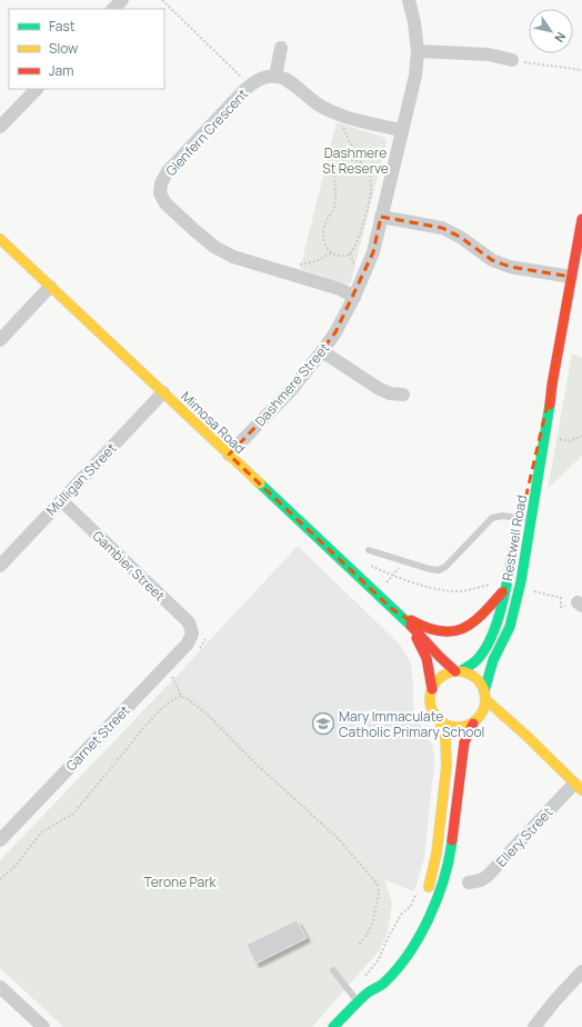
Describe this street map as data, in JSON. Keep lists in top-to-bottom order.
{
  "streets": {
    "main road": ["Mimosa Road", "Restwell Road"],
    "street": [
      "Glenfern Crescent",
      "Dashmere Street",
      "Mulligan Street",
      "Gambier Street",
      "Garnet Street",
      "Ellery Street"
    ]
  },
  "crossings": [
    ["Glenfern Crescent", "Dashmere Street"],
    ["Dashmere Street", "Mimosa Road"],
    ["Mimosa Road", "Mulligan Street"],
    ["Mimosa Road", "Restwell Road"],
    ["Mulligan Street", "Gambier Street"],
    ["Gambier Street", "Garnet Street"]
  ],
  "parks": ["Dashmere St Reserve", "Terone Park"],
  "places": {
    "school or university": ["Mary Immaculate Catholic Primary School"]
  },
  "legend": ["Fast", "Slow", "Jam"],
  "north": "bottom right"
}
